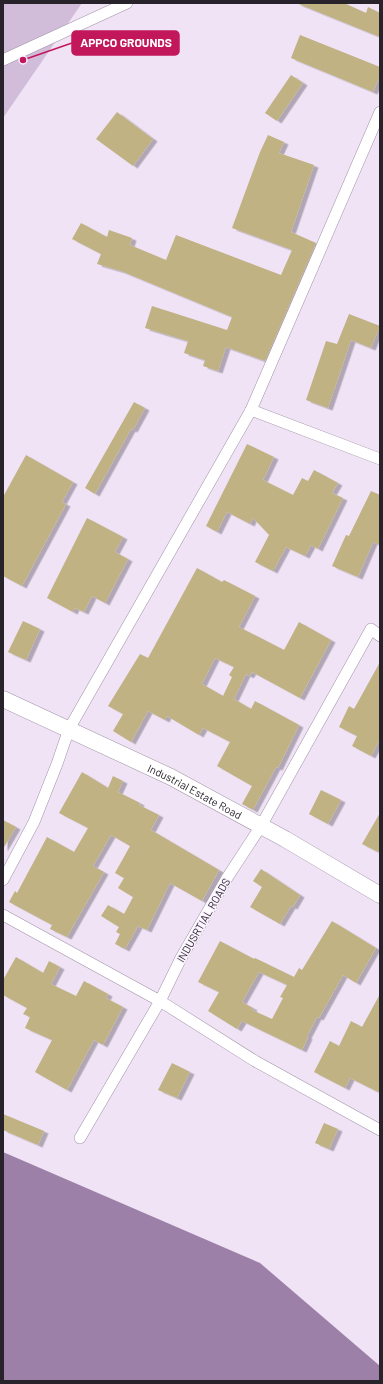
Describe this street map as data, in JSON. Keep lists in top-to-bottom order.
{
  "streets": {
    "main road": ["Industrial Estate Road"],
    "street": ["INDUSRTIAL ROADS"]
  },
  "crossings": [
    ["Industrial Estate Road", "INDUSRTIAL ROADS"]
  ],
  "places": ["APPCO GROUNDS"]
}
